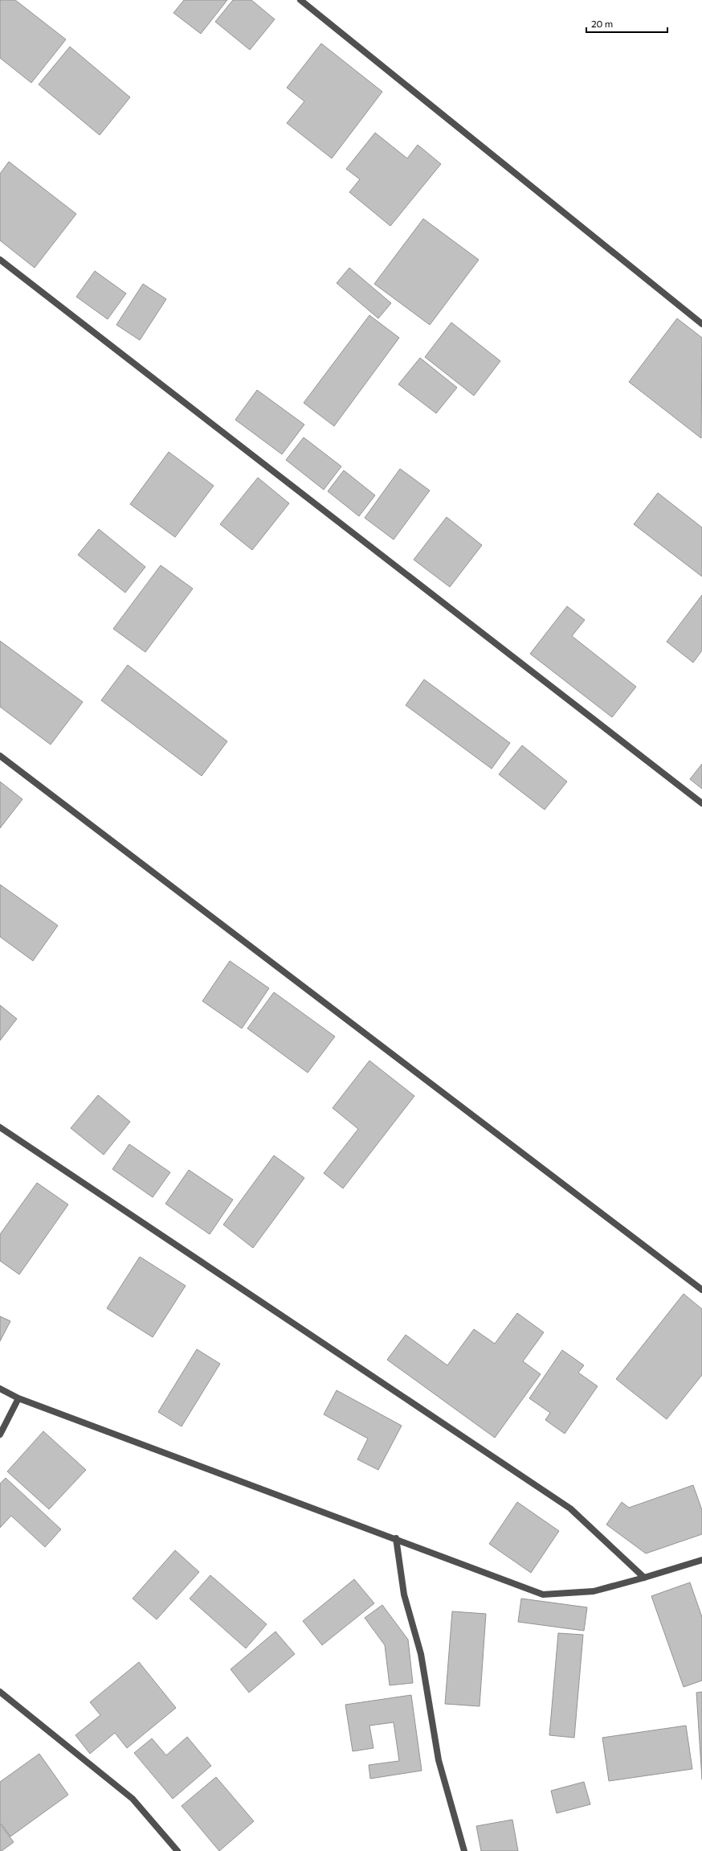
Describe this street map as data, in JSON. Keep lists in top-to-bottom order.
{
  "scale_bar": "20 m"
}
